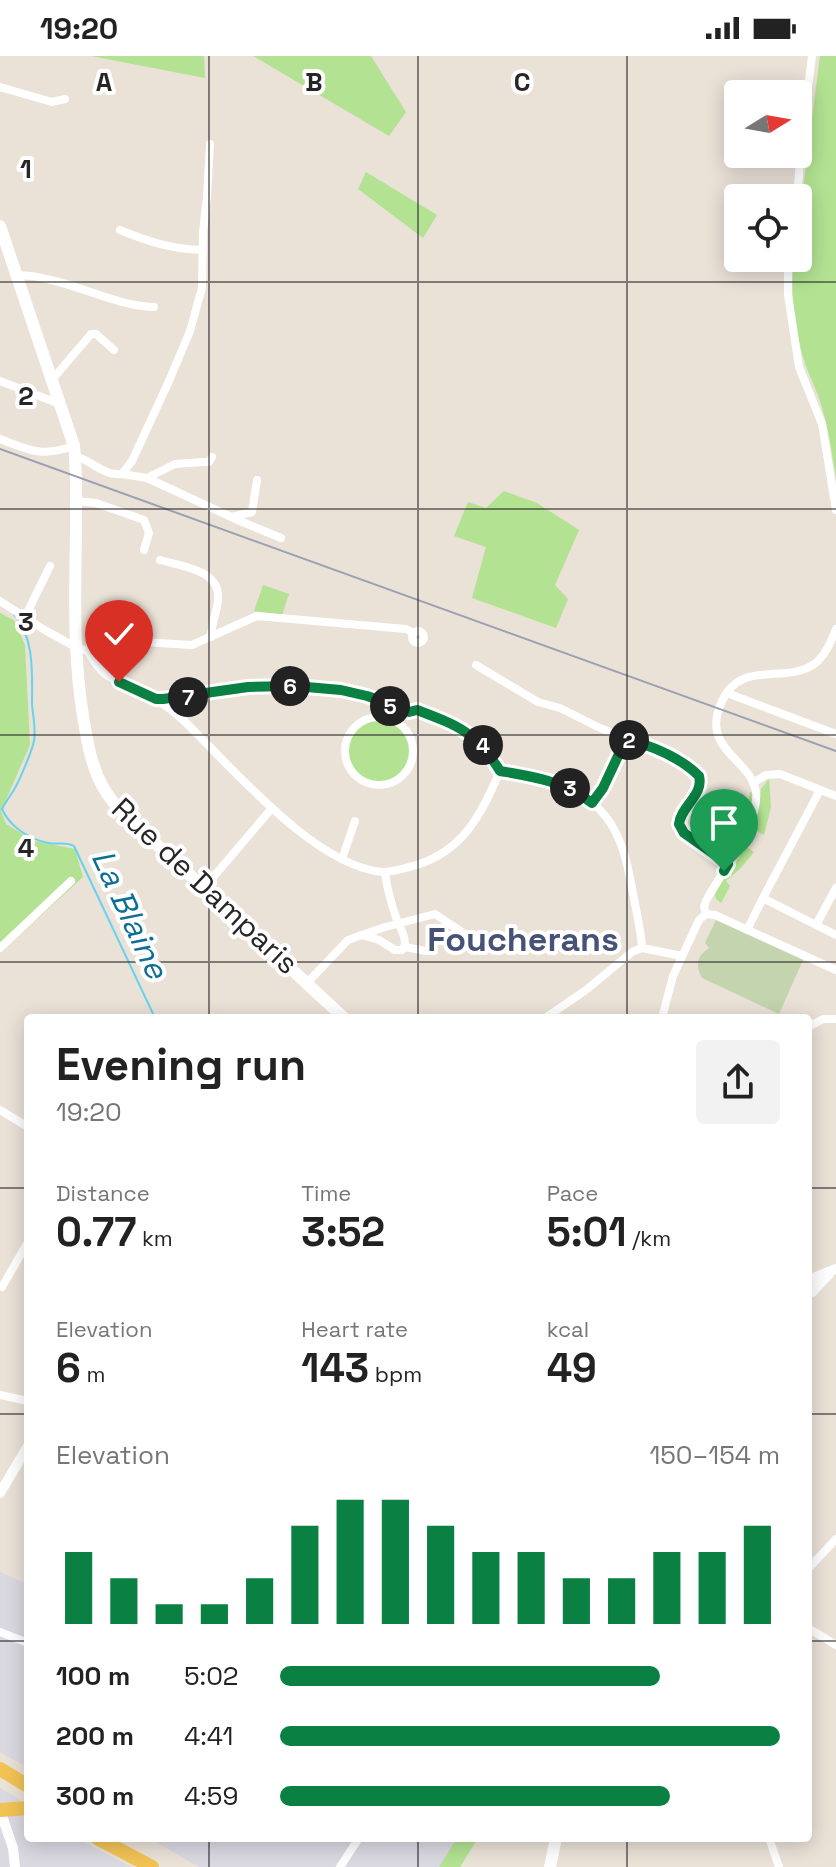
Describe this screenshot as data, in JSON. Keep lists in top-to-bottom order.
{
  "streets": {
    "main road": ["Rue de Damparis"]
  },
  "districts": ["Foucherans"],
  "water": ["La Blaine"],
  "north": "right",
  "page": {
    "status": "19:20",
    "pins": [
      "6",
      "7",
      "5",
      "2",
      "4",
      "3"
    ],
    "heading": ["Evening run", "19:20"],
    "stats": [
      ["Distance", "0.77 km"],
      ["Time", "3:52"],
      ["Pace", "5:01 /km"],
      ["Elevation", "6 m"],
      ["Heart rate", "143 bpm"],
      ["kcal", "49"]
    ],
    "chart": ["Elevation", "150–154 m"],
    "list": [
      {
        "name": "100 m",
        "note": "5:02"
      },
      {
        "name": "200 m",
        "note": "4:41"
      },
      {
        "name": "300 m",
        "note": "4:59"
      }
    ]
  },
  "grid": {
    "columns": ["A", "B", "C"],
    "rows": [
      "1",
      "2",
      "3",
      "4"
    ]
  }
}
